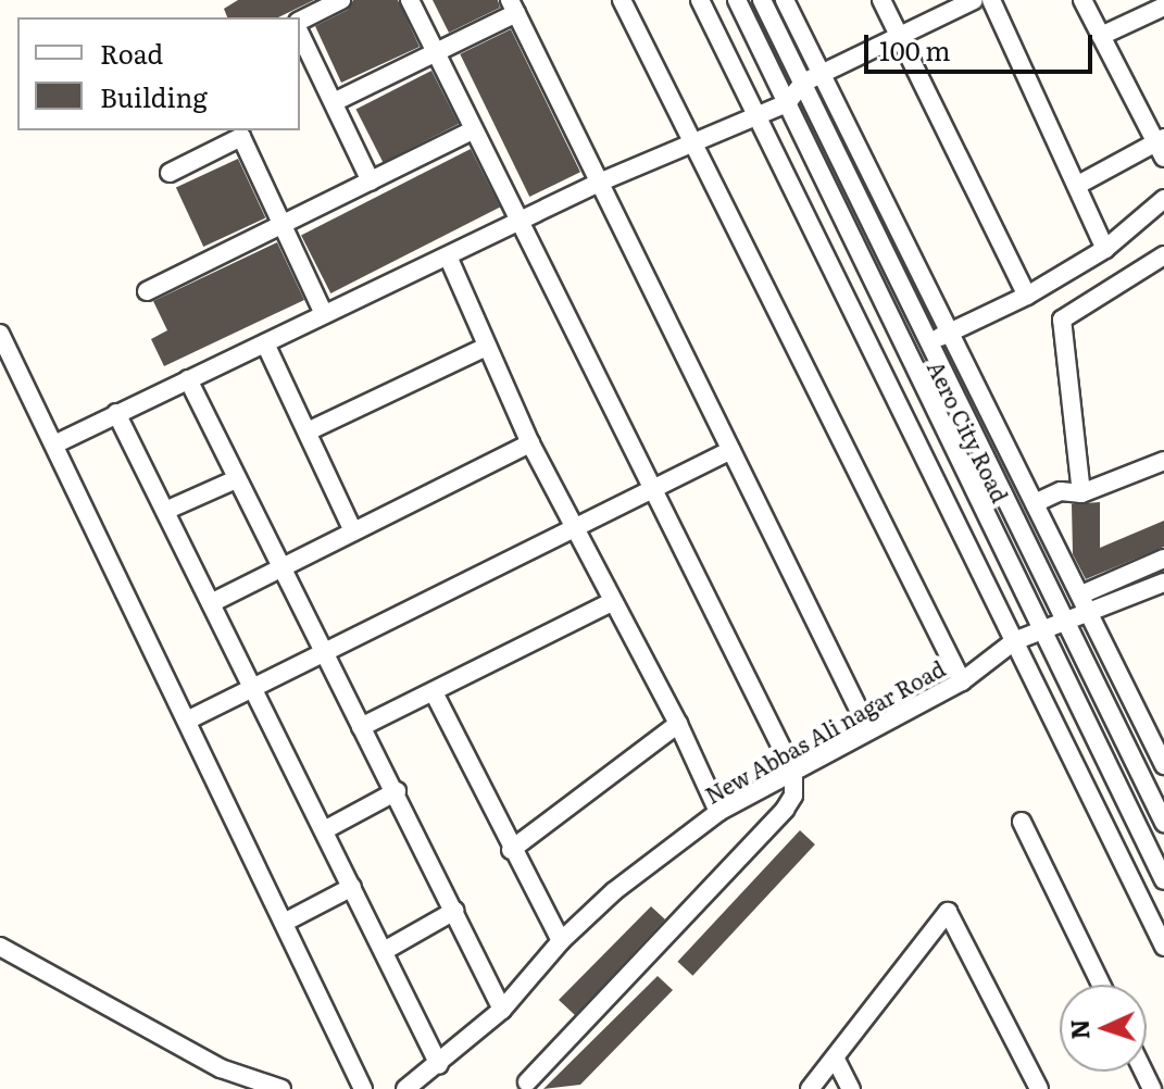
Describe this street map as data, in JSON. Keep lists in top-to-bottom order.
{
  "streets": {
    "street": ["Aero City Road", "New Abbas Ali nagar Road"]
  },
  "crossings": [
    ["Aero City Road", "New Abbas Ali nagar Road"]
  ],
  "legend": ["Road", "Building"],
  "scale_bar": "100 m",
  "north": "left"
}
